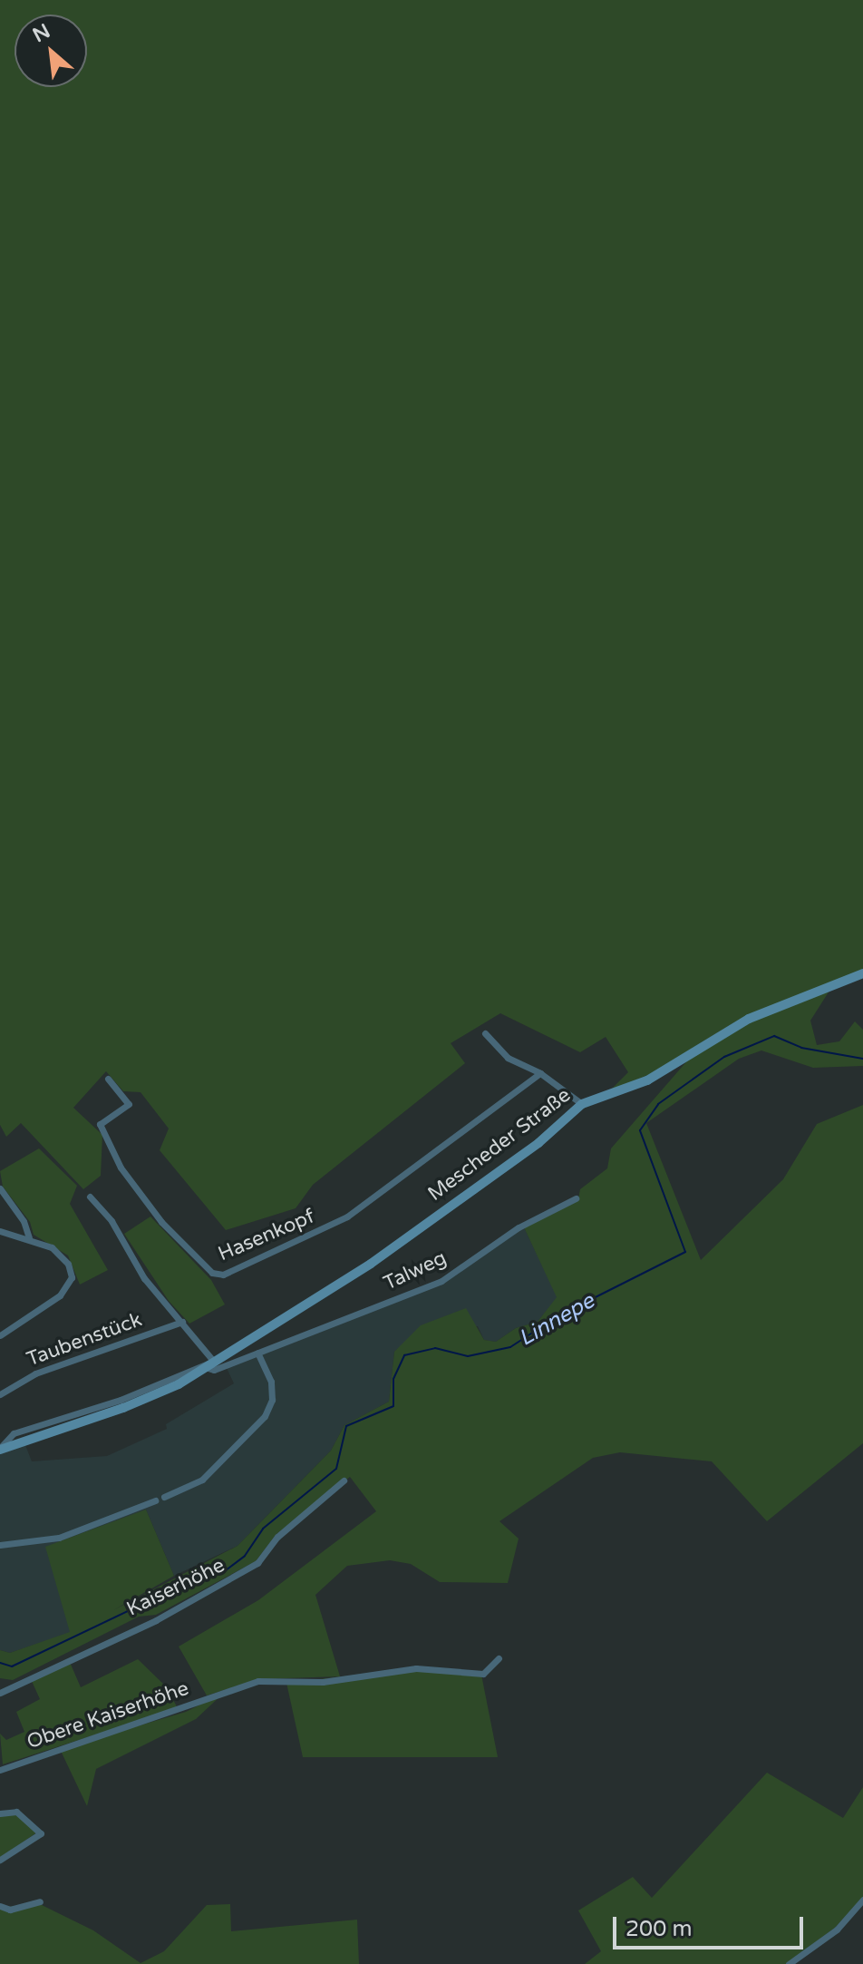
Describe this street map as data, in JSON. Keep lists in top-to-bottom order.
{
  "streets": {
    "main road": ["Mescheder Straße"],
    "street": [
      "Hasenkopf",
      "Talweg",
      "Taubenstück",
      "Kaiserhöhe",
      "Obere Kaiserhöhe"
    ]
  },
  "crossings": [
    ["Mescheder Straße", "Talweg"]
  ],
  "water": ["Linnepe"],
  "scale_bar": "200 m",
  "north": "top left"
}
